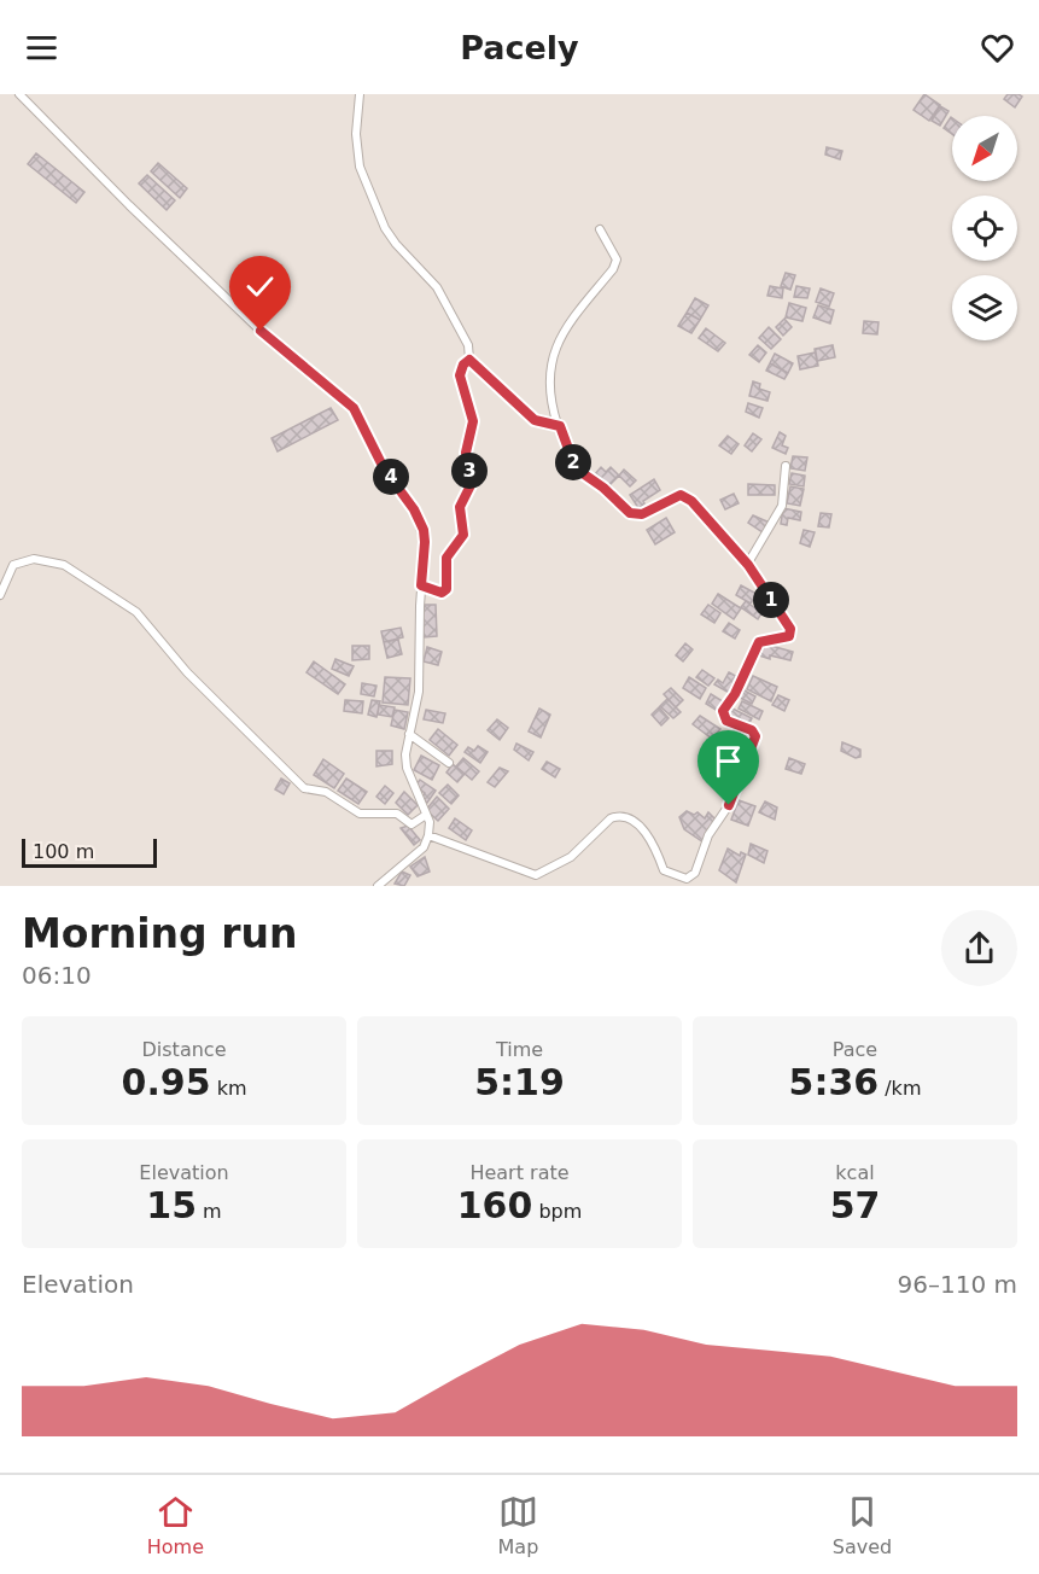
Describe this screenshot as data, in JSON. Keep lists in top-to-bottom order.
{
  "scale_bar": "100 m",
  "north": "bottom left",
  "page": {
    "header": "Pacely",
    "pins": [
      "2",
      "3",
      "4",
      "1"
    ],
    "scale": "100 m",
    "heading": ["Morning run", "06:10"],
    "stats": [
      ["Distance", "0.95 km"],
      ["Time", "5:19"],
      ["Pace", "5:36 /km"],
      ["Elevation", "15 m"],
      ["Heart rate", "160 bpm"],
      ["kcal", "57"]
    ],
    "chart": ["Elevation", "96–110 m"],
    "tabs": ["Home", "Map", "Saved"]
  }
}
